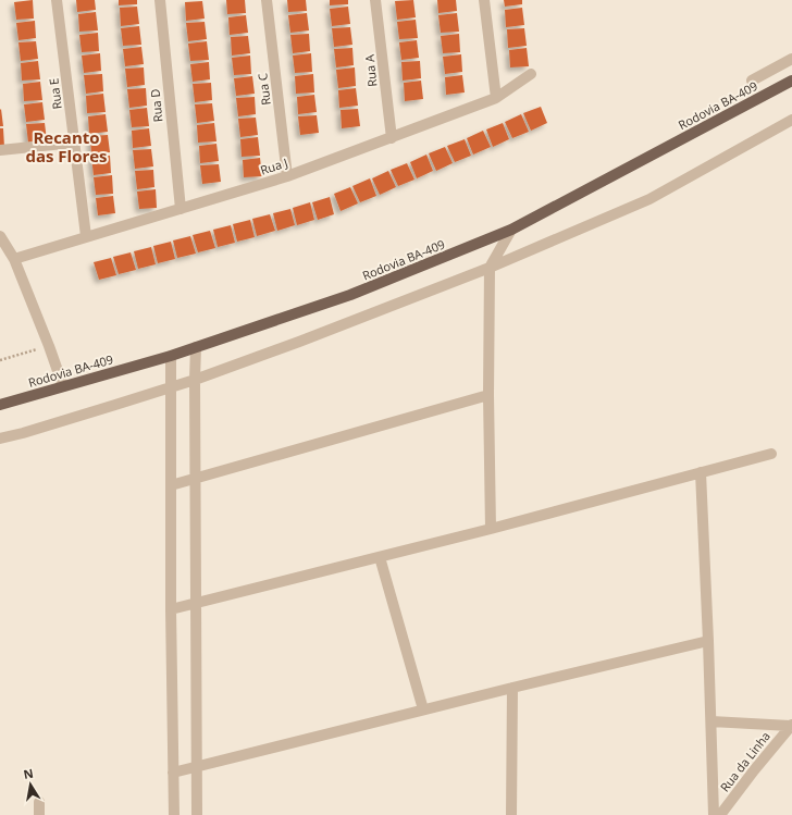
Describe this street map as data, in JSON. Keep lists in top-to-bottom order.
{
  "streets": {
    "main road": ["Rodovia BA-409"],
    "street": [
      "Rua A",
      "Rua C",
      "Rua E",
      "Rua D",
      "Rua J",
      "Rua da Linha"
    ]
  },
  "crossings": [
    ["Rua A", "Rua J"],
    ["Rua C", "Rua J"],
    ["Rua E", "Rua J"],
    ["Rua D", "Rua J"]
  ],
  "districts": ["Recanto das Flores"],
  "north": "top"
}
